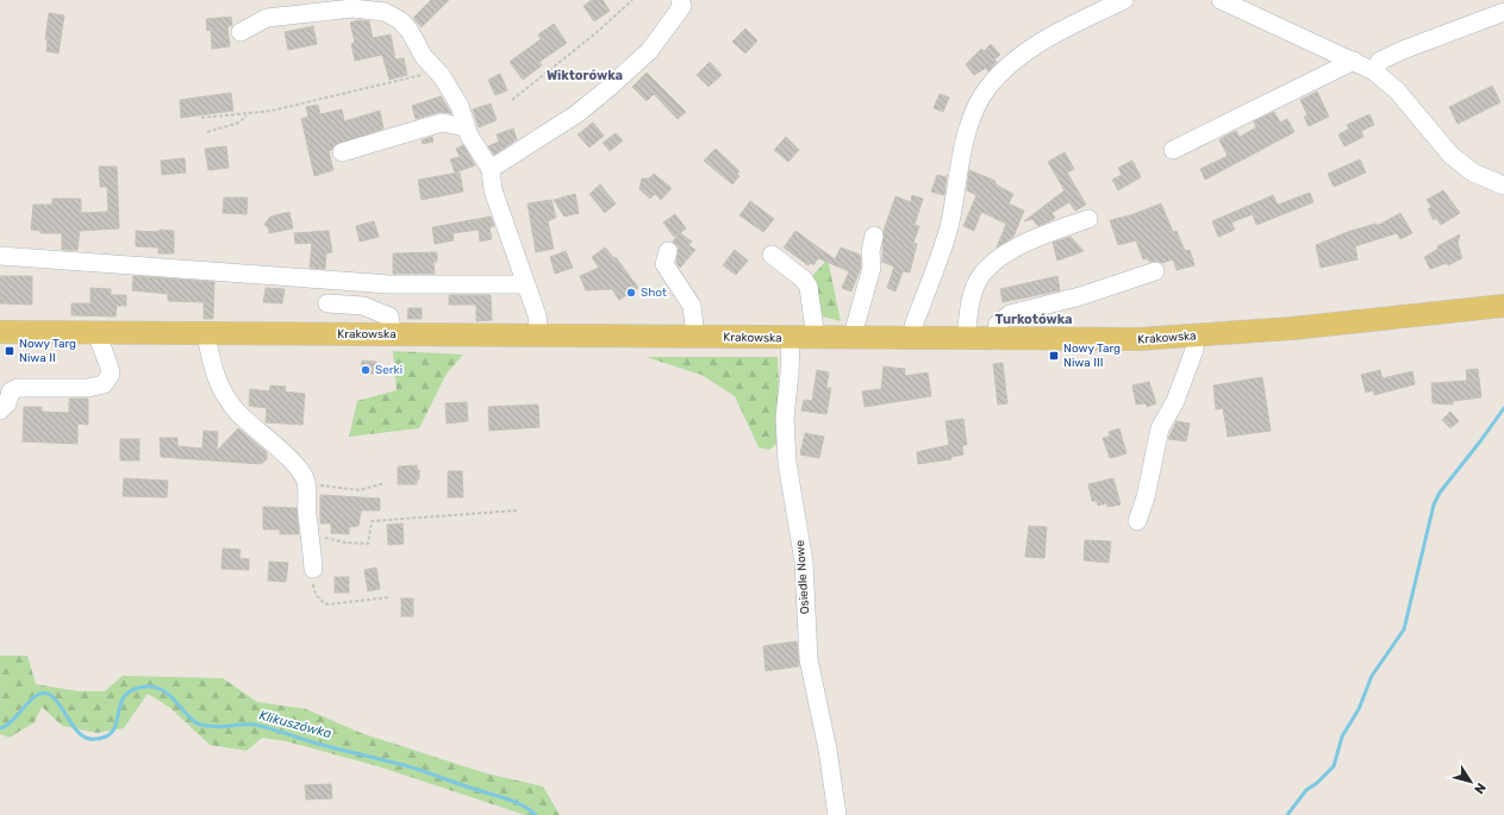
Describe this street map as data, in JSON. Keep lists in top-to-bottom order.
{
  "streets": {
    "main road": ["Krakowska"],
    "street": ["Osiedle Nowe"]
  },
  "crossings": [
    ["Krakowska", "Osiedle Nowe"]
  ],
  "districts": ["Wiktorówka", "Turkotówka"],
  "water": ["Klikuszówka"],
  "places": {
    "other": ["Shot", "Serki"],
    "transit": ["Nowy Targ Niwa II", "Nowy Targ Niwa III"]
  },
  "north": "bottom right"
}
